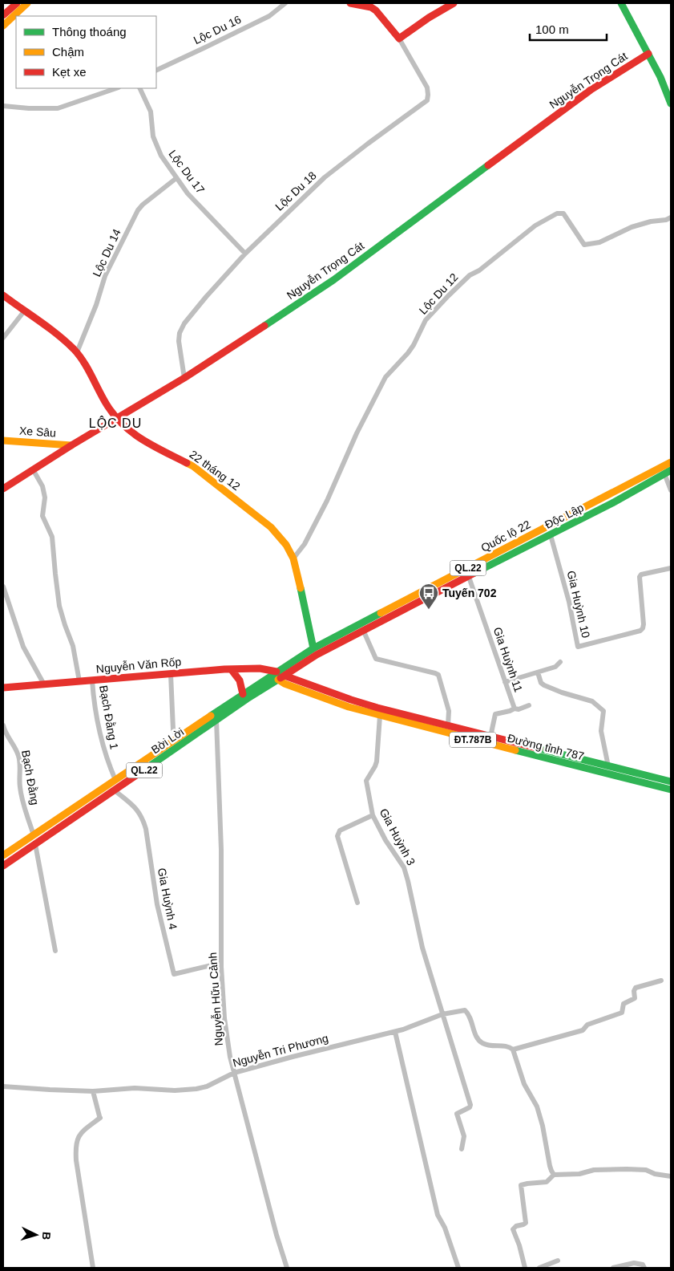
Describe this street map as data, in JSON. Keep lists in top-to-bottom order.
{
  "streets": {
    "main road": [
      "Nguyễn Trọng Cát",
      "Xe Sâu",
      "22 tháng 12",
      "Độc Lập",
      "Quốc lộ 22",
      "QL.22",
      "Nguyễn Văn Rốp",
      "ĐT.787B",
      "Bời Lời",
      "Đường tỉnh 787"
    ],
    "street": [
      "Lộc Du 16",
      "Lộc Du 17",
      "Lộc Du 18",
      "Lộc Du 14",
      "Lộc Du 12",
      "Gia Huỳnh 10",
      "Gia Huỳnh 11",
      "Bạch Đằng 1",
      "Bạch Đằng",
      "Gia Huỳnh 3",
      "Gia Huỳnh 4",
      "Nguyễn Hữu Cảnh",
      "Nguyễn Tri Phương"
    ]
  },
  "crossings": [
    ["Nguyễn Trọng Cát", "Lộc Du 18"],
    ["Nguyễn Trọng Cát", "Xe Sâu"],
    ["Nguyễn Trọng Cát", "22 tháng 12"],
    ["Lộc Du 17", "Lộc Du 18"],
    ["Lộc Du 17", "Lộc Du 14"],
    ["Lộc Du 14", "22 tháng 12"],
    ["Lộc Du 12", "22 tháng 12"],
    ["22 tháng 12", "Độc Lập"],
    ["22 tháng 12", "Quốc lộ 22"],
    ["Độc Lập", "Quốc lộ 22"],
    ["Độc Lập", "Gia Huỳnh 10"],
    ["Độc Lập", "Gia Huỳnh 11"],
    ["Quốc lộ 22", "Nguyễn Văn Rốp"],
    ["Quốc lộ 22", "Bời Lời"],
    ["Quốc lộ 22", "Đường tỉnh 787"],
    ["Gia Huỳnh 11", "Đường tỉnh 787"],
    ["Nguyễn Văn Rốp", "Bạch Đằng 1"],
    ["Nguyễn Văn Rốp", "Bời Lời"],
    ["Nguyễn Văn Rốp", "Đường tỉnh 787"],
    ["Bạch Đằng 1", "Bời Lời"],
    ["Bời Lời", "Đường tỉnh 787"],
    ["Bời Lời", "Bạch Đằng"],
    ["Bời Lời", "Gia Huỳnh 4"],
    ["Bời Lời", "Nguyễn Hữu Cảnh"],
    ["Đường tỉnh 787", "Gia Huỳnh 3"],
    ["Gia Huỳnh 3", "Nguyễn Tri Phương"],
    ["Gia Huỳnh 4", "Nguyễn Hữu Cảnh"],
    ["Nguyễn Hữu Cảnh", "Nguyễn Tri Phương"]
  ],
  "districts": ["LỘC DU"],
  "places": {
    "bus stop": ["Tuyến 702"]
  },
  "legend": ["Thông thoáng", "Chậm", "Kẹt xe"],
  "scale_bar": "100 m",
  "north": "right"
}
